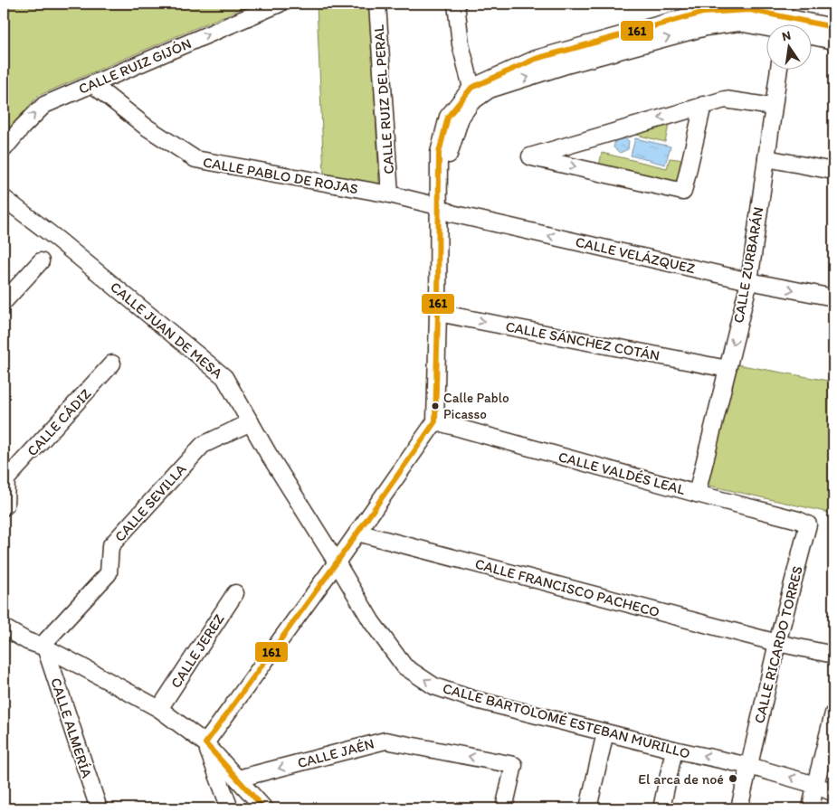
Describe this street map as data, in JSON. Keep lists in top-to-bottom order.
{
  "streets": {
    "street": [
      "CALLE RUIZ GIJÓN",
      "CALLE RUIZ DEL PERAL",
      "CALLE PABLO DE ROJAS",
      "CALLE VELÁZQUEZ",
      "CALLE ZURBARÁN",
      "CALLE JUAN DE MESA",
      "CALLE SÁNCHEZ COTÁN",
      "CALLE CÁDIZ",
      "CALLE VALDÉS LEAL",
      "CALLE SEVILLA",
      "CALLE FRANCISCO PACHECO",
      "CALLE RICARDO TORRES",
      "CALLE JEREZ",
      "CALLE BARTOLOMÉ ESTEBAN MURILLO",
      "CALLE ALMERÍA",
      "CALLE JAÉN"
    ]
  },
  "crossings": [
    ["CALLE RUIZ GIJÓN", "CALLE PABLO DE ROJAS"],
    ["CALLE RUIZ DEL PERAL", "CALLE PABLO DE ROJAS"],
    ["CALLE PABLO DE ROJAS", "CALLE VELÁZQUEZ"],
    ["CALLE VELÁZQUEZ", "CALLE ZURBARÁN"],
    ["CALLE ZURBARÁN", "CALLE SÁNCHEZ COTÁN"],
    ["CALLE ZURBARÁN", "CALLE VALDÉS LEAL"],
    ["CALLE JUAN DE MESA", "CALLE SEVILLA"],
    ["CALLE JUAN DE MESA", "CALLE BARTOLOMÉ ESTEBAN MURILLO"],
    ["CALLE VALDÉS LEAL", "CALLE RICARDO TORRES"],
    ["CALLE SEVILLA", "CALLE ALMERÍA"],
    ["CALLE FRANCISCO PACHECO", "CALLE RICARDO TORRES"],
    ["CALLE RICARDO TORRES", "CALLE BARTOLOMÉ ESTEBAN MURILLO"]
  ],
  "one_way": [
    "CALLE RUIZ GIJÓN",
    "CALLE SÁNCHEZ COTÁN",
    "CALLE BARTOLOMÉ ESTEBAN MURILLO",
    "CALLE JAÉN"
  ],
  "places": ["Calle Pablo Picasso", "El arca de noé"],
  "lines": ["transit line 161"],
  "north": "top"
}
